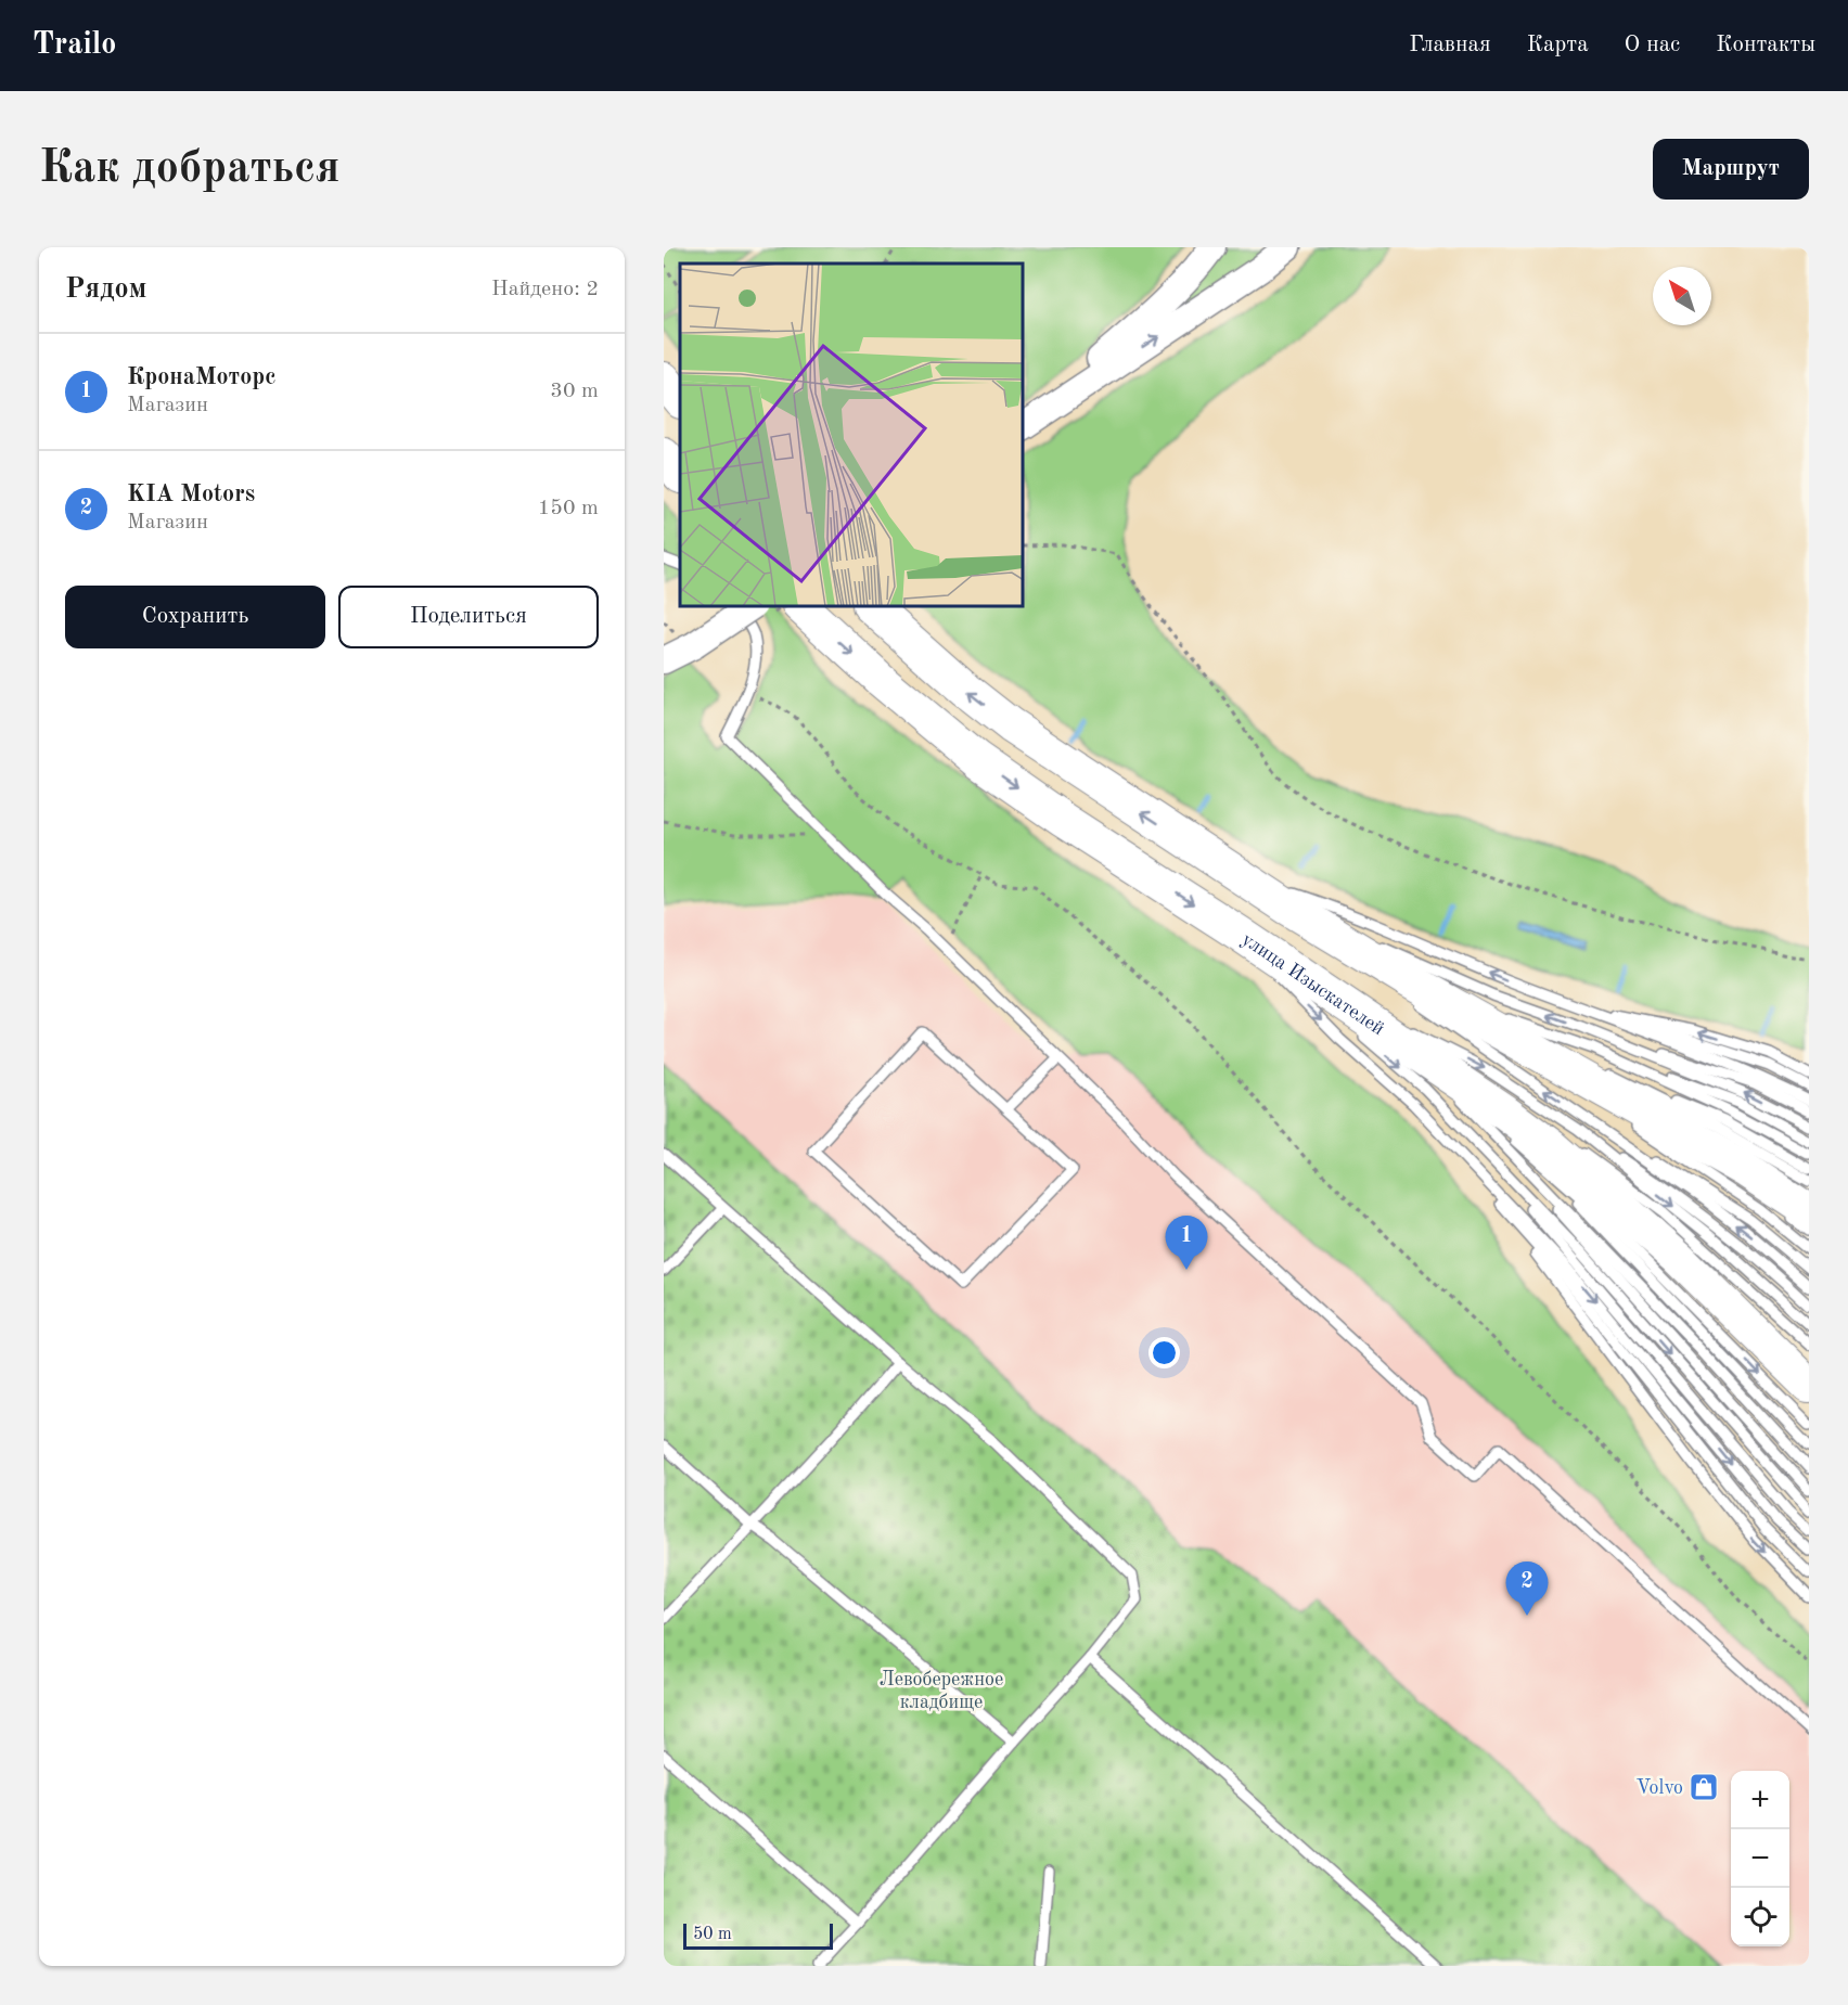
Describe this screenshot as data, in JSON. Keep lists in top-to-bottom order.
{
  "streets": {
    "highway": ["улица Изыскателей"]
  },
  "parks": ["Левобережное кладбище"],
  "places": {
    "shop": ["Volvo"]
  },
  "scale_bar": "50 m",
  "north": "top left",
  "page": {
    "header": "Trailo",
    "nav": [
      "Главная",
      "Карта",
      "О нас",
      "Контакты"
    ],
    "buttons": [
      "Маршрут",
      ["Сохранить", "Поделиться"]
    ],
    "title": "Как добраться",
    "heading": ["Рядом", "Найдено: 2"],
    "list": [
      {
        "mark": "1",
        "name": "КронаМоторс",
        "note": "Магазин",
        "value": "30 m"
      },
      {
        "mark": "2",
        "name": "KIA Motors",
        "note": "Магазин",
        "value": "150 m"
      }
    ],
    "pins": ["1", "2"],
    "map_buttons": ["+", "−"],
    "scale": "50 m"
  }
}
